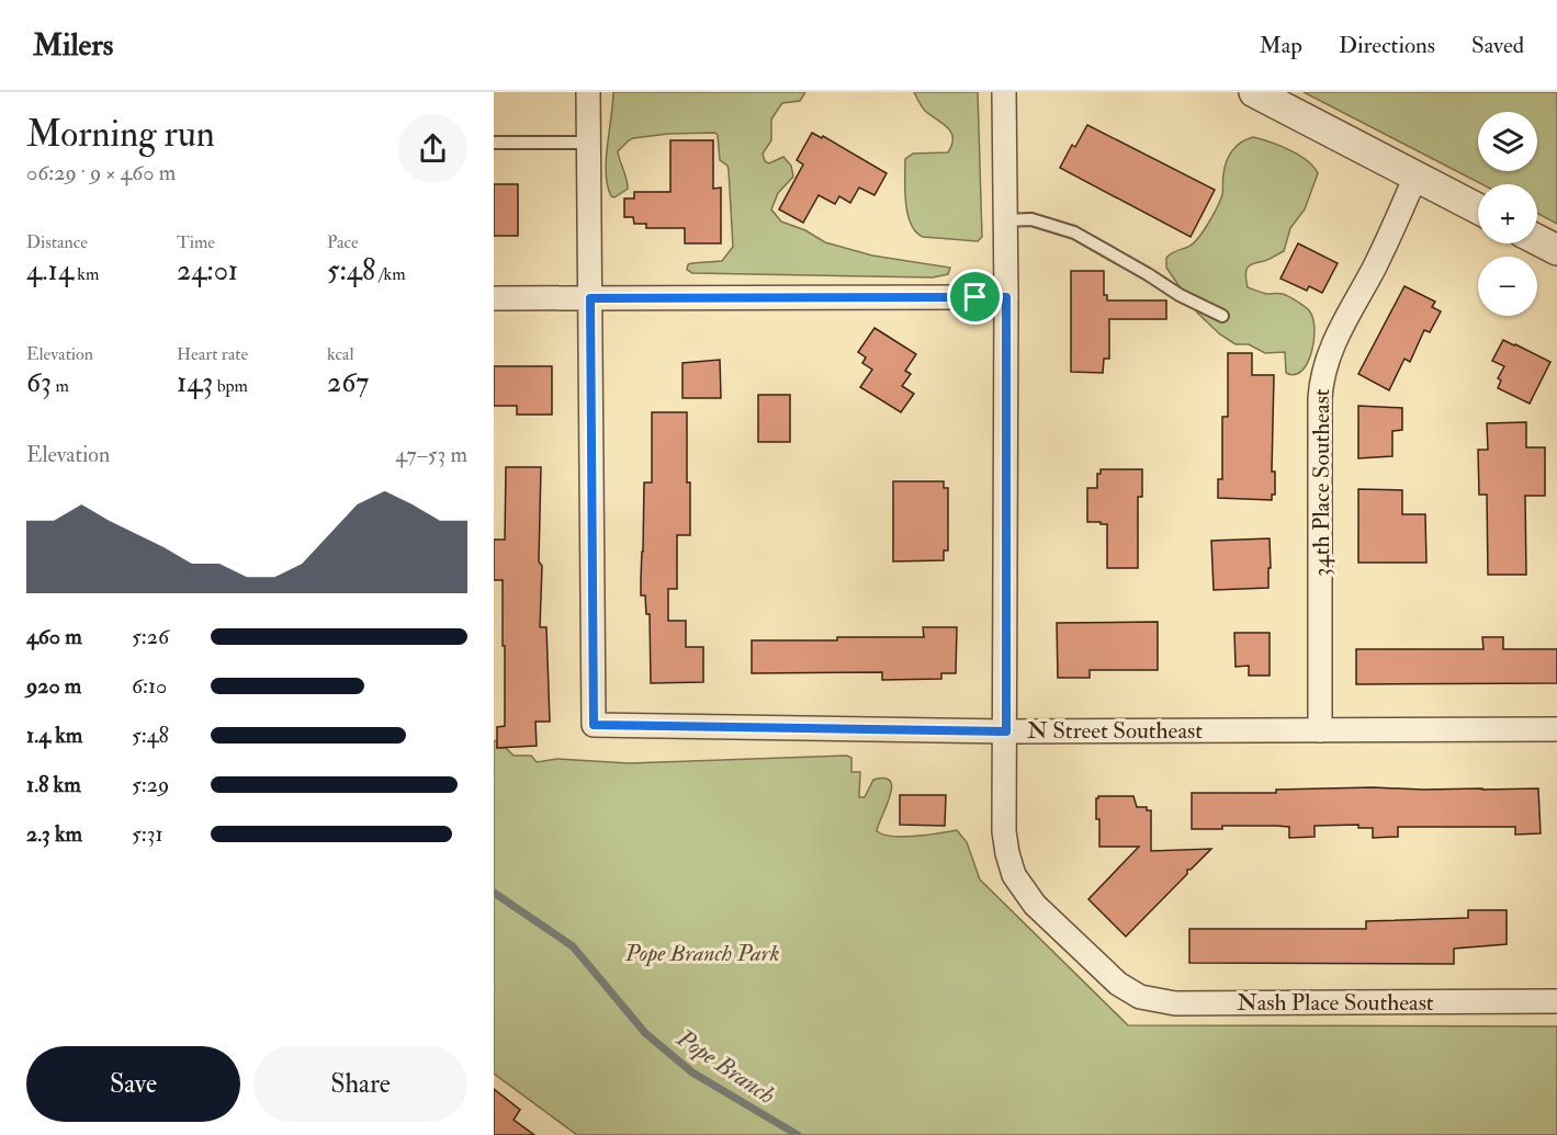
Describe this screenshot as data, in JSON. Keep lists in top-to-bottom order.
{
  "streets": {
    "street": ["34th Place Southeast", "N Street Southeast", "Nash Place Southeast"]
  },
  "crossings": [
    ["34th Place Southeast", "N Street Southeast"],
    ["N Street Southeast", "Nash Place Southeast"]
  ],
  "water": ["Pope Branch"],
  "parks": ["Pope Branch Park"],
  "page": {
    "header": "Milers",
    "nav": ["Map", "Directions", "Saved"],
    "heading": ["Morning run", "06:29 · 9 × 460 m"],
    "map_buttons": ["+", "−"],
    "stats": [
      ["Distance", "4.14 km"],
      ["Time", "24:01"],
      ["Pace", "5:48 /km"],
      ["Elevation", "63 m"],
      ["Heart rate", "143 bpm"],
      ["kcal", "267"]
    ],
    "chart": ["Elevation", "47–53 m"],
    "list": [
      {
        "name": "460 m",
        "note": "5:26"
      },
      {
        "name": "920 m",
        "note": "6:10"
      },
      {
        "name": "1.4 km",
        "note": "5:48"
      },
      {
        "name": "1.8 km",
        "note": "5:29"
      },
      {
        "name": "2.3 km",
        "note": "5:31"
      }
    ],
    "buttons": ["Save", "Share"]
  }
}
